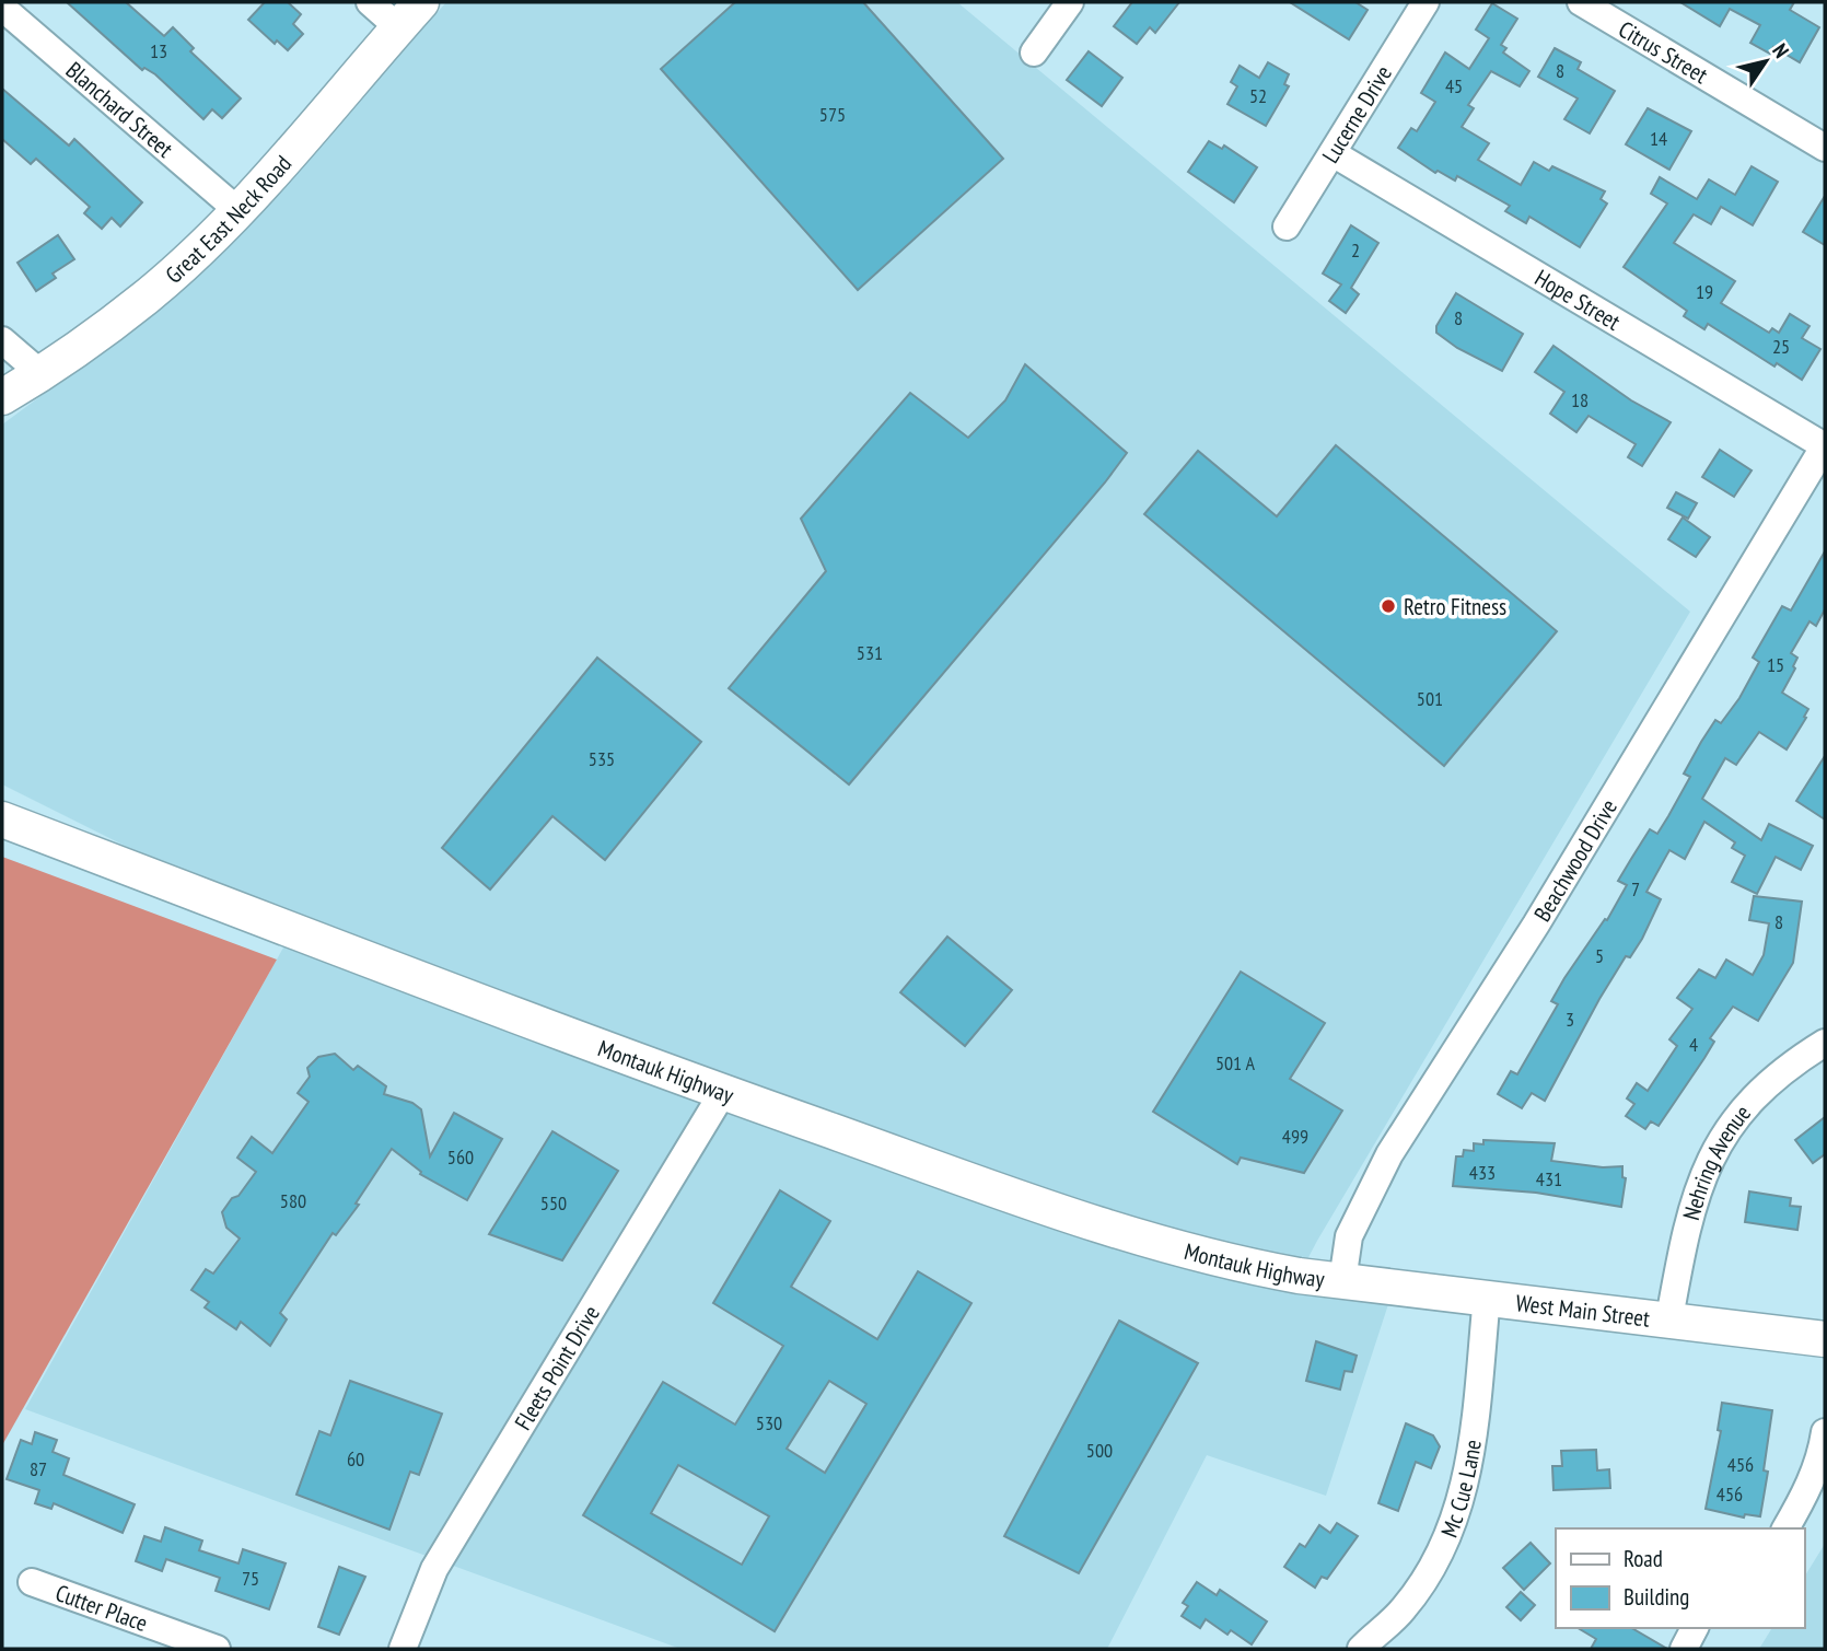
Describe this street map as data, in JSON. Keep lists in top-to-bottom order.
{
  "streets": {
    "main road": ["Great East Neck Road", "Montauk Highway", "West Main Street"],
    "street": [
      "Citrus Street",
      "Blanchard Street",
      "Lucerne Drive",
      "Hope Street",
      "Beachwood Drive",
      "Nehring Avenue",
      "Fleets Point Drive",
      "Mc Cue Lane",
      "Cutter Place"
    ]
  },
  "crossings": [
    ["Blanchard Street", "Great East Neck Road"],
    ["Lucerne Drive", "Hope Street"],
    ["Hope Street", "Beachwood Drive"],
    ["Beachwood Drive", "Montauk Highway"],
    ["Beachwood Drive", "West Main Street"],
    ["Montauk Highway", "West Main Street"],
    ["Montauk Highway", "Fleets Point Drive"],
    ["Nehring Avenue", "West Main Street"],
    ["West Main Street", "Mc Cue Lane"]
  ],
  "places": ["Retro Fitness"],
  "house_numbers": [
    "13",
    "8",
    "45",
    "52",
    "575",
    "14",
    "2",
    "19",
    "8",
    "25",
    "18",
    "531",
    "15",
    "501",
    "535",
    "7",
    "8",
    "5",
    "3",
    "4",
    "501 A",
    "499",
    "560",
    "433",
    "431",
    "580",
    "550",
    "530",
    "500",
    "60",
    "456",
    "87",
    "456",
    "75"
  ],
  "legend": ["Road", "Building"],
  "north": "top right"
}
